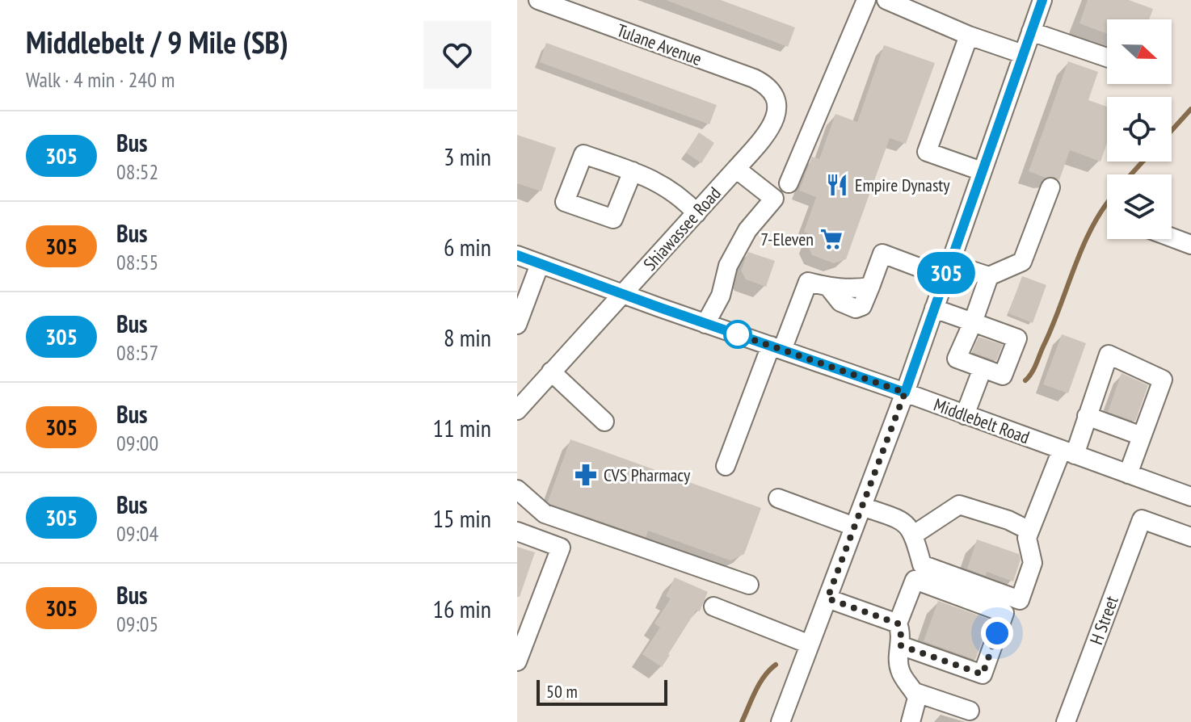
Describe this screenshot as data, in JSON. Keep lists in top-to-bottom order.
{
  "streets": {
    "street": [
      "Tulane Avenue",
      "Shiawassee Road",
      "Middlebelt Road",
      "H Street"
    ]
  },
  "crossings": [
    ["Tulane Avenue", "Shiawassee Road"],
    ["Shiawassee Road", "Middlebelt Road"]
  ],
  "places": {
    "restaurant": ["Empire Dynasty"],
    "supermarket": ["7-Eleven"],
    "pharmacy": ["CVS Pharmacy"]
  },
  "lines": ["bus line 305"],
  "scale_bar": "50 m",
  "north": "right",
  "page": {
    "heading": ["Middlebelt / 9 Mile (SB)", "Walk · 4 min · 240 m"],
    "on_map": "305",
    "list": [
      {
        "mark": "305",
        "name": "Bus",
        "note": "08:52",
        "value": "3 min"
      },
      {
        "mark": "305",
        "name": "Bus",
        "note": "08:55",
        "value": "6 min"
      },
      {
        "mark": "305",
        "name": "Bus",
        "note": "08:57",
        "value": "8 min"
      },
      {
        "mark": "305",
        "name": "Bus",
        "note": "09:00",
        "value": "11 min"
      },
      {
        "mark": "305",
        "name": "Bus",
        "note": "09:04",
        "value": "15 min"
      },
      {
        "mark": "305",
        "name": "Bus",
        "note": "09:05",
        "value": "16 min"
      }
    ],
    "scale": "50 m"
  }
}
